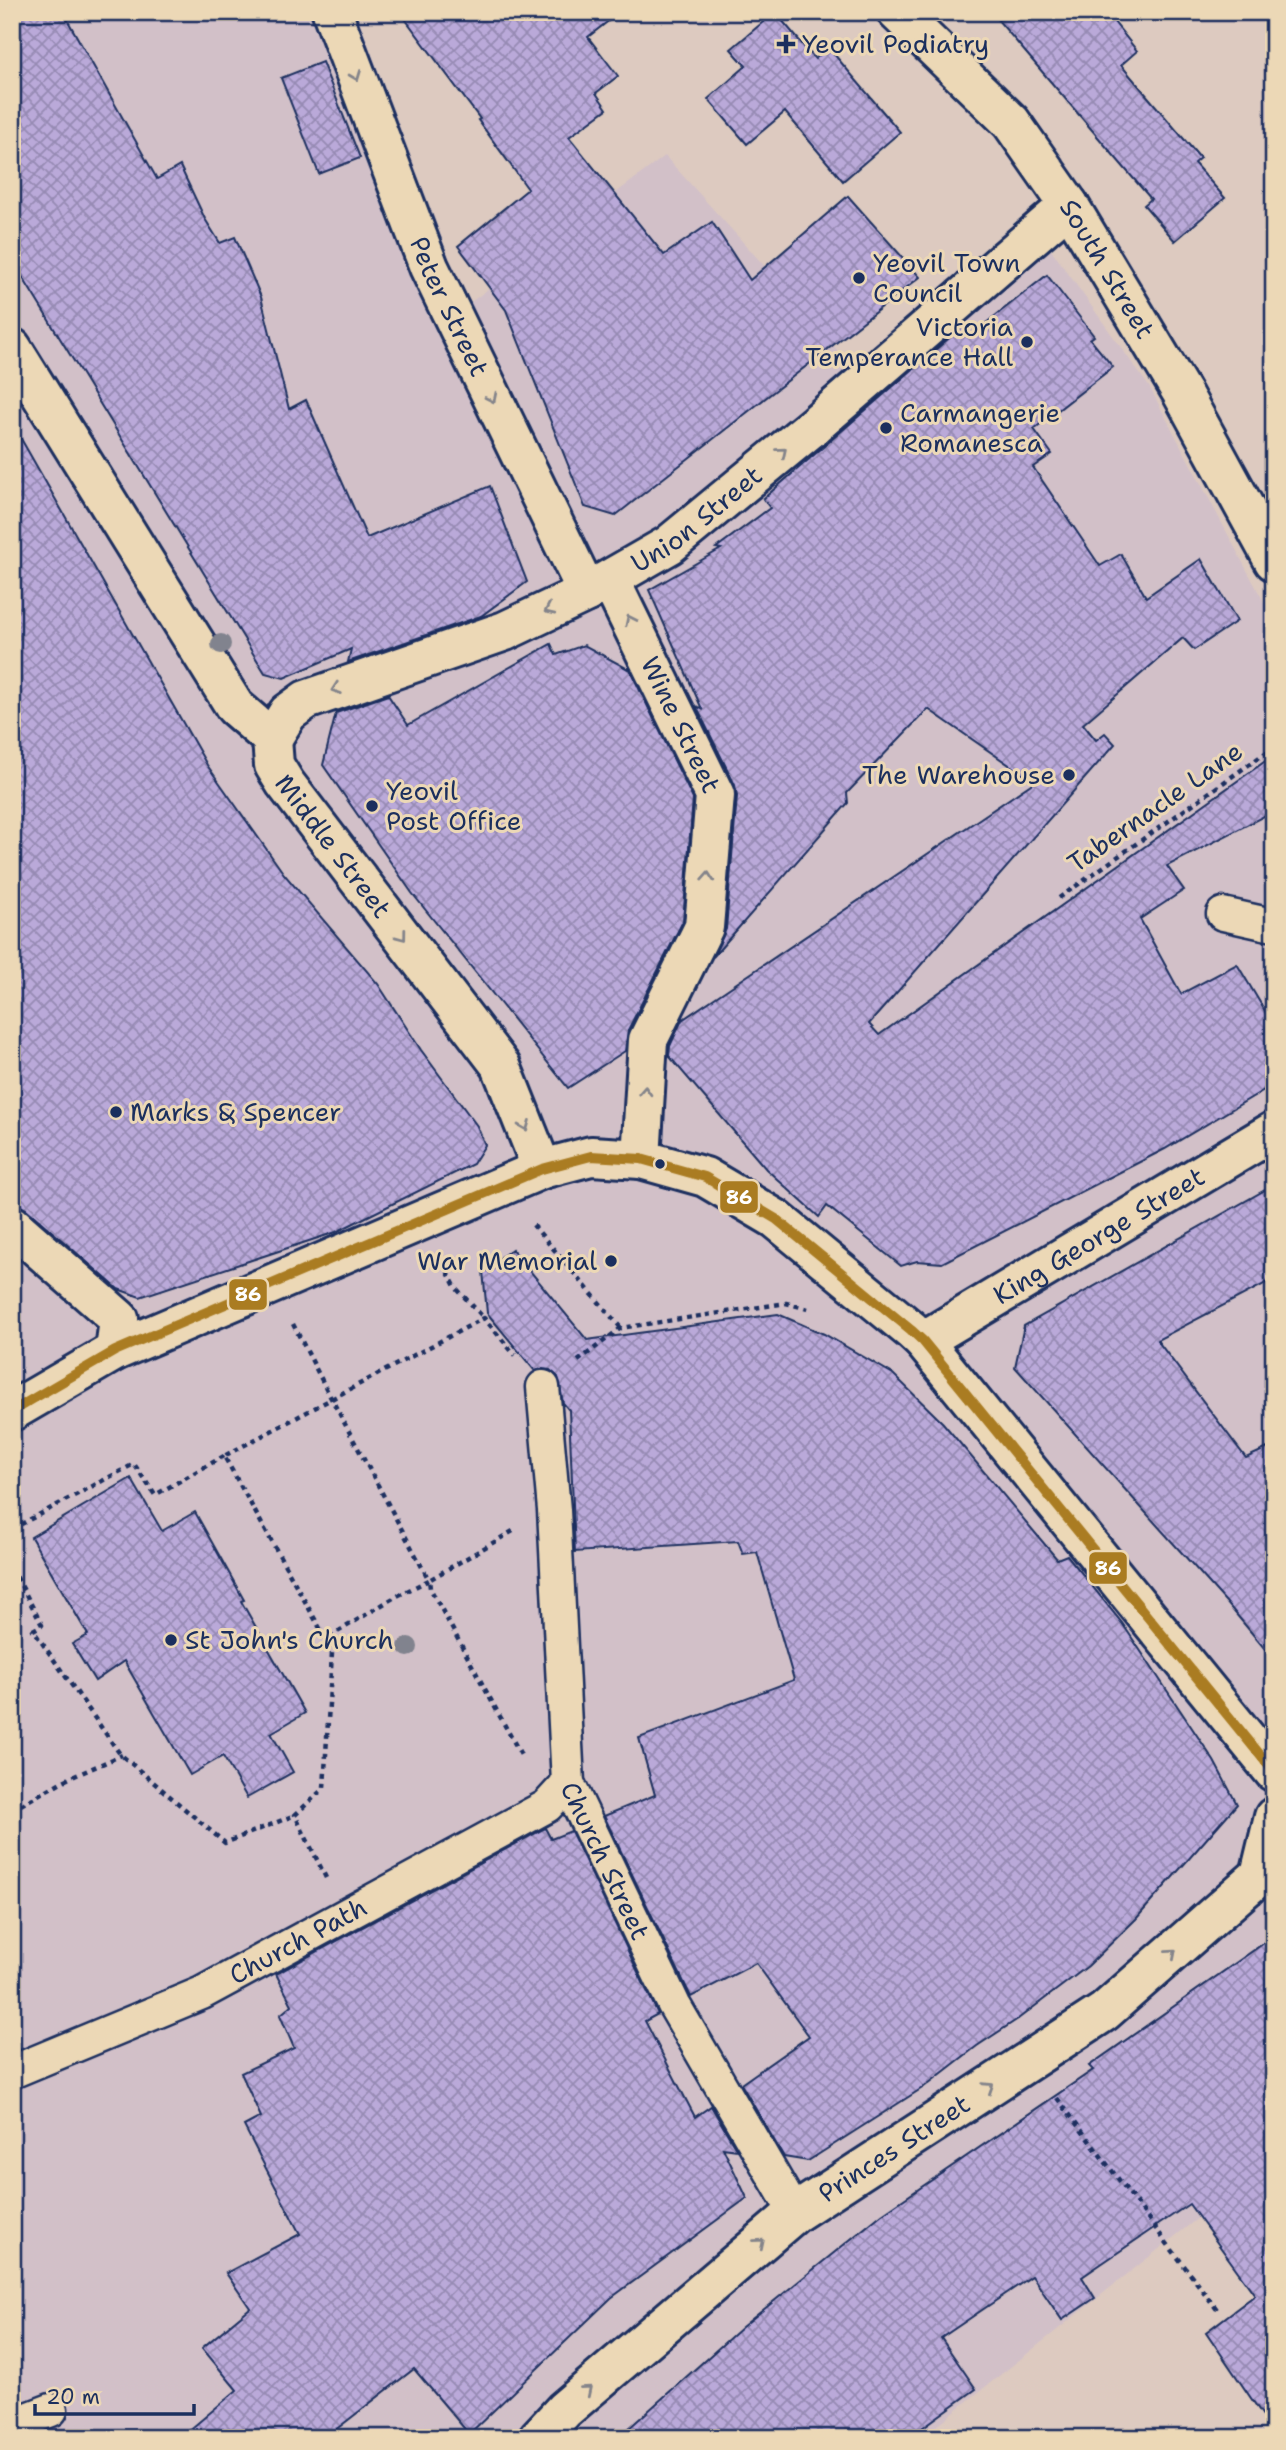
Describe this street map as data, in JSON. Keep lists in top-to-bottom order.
{
  "streets": {
    "street": [
      "South Street",
      "Peter Street",
      "Union Street",
      "Wine Street",
      "Middle Street",
      "King George Street",
      "Princes Street"
    ],
    "lane": ["Church Street", "Church Path"],
    "path": ["Tabernacle Lane"]
  },
  "crossings": [
    ["South Street", "Union Street"],
    ["Peter Street", "Union Street"],
    ["Peter Street", "Wine Street"],
    ["Union Street", "Wine Street"],
    ["Union Street", "Middle Street"],
    ["Church Street", "Church Path"],
    ["Church Street", "Princes Street"]
  ],
  "one_way": [
    "Peter Street",
    "Wine Street",
    "Middle Street",
    "Princes Street"
  ],
  "places": {
    "health": ["Yeovil Podiatry"],
    "other": [
      "Yeovil Town Council",
      "Victoria Temperance Hall",
      "Carmangerie Romanesca",
      "The Warehouse",
      "Yeovil Post Office",
      "Marks & Spencer",
      "War Memorial",
      "St John's Church"
    ]
  },
  "lines": ["transit line 86"],
  "scale_bar": "20 m"
}
